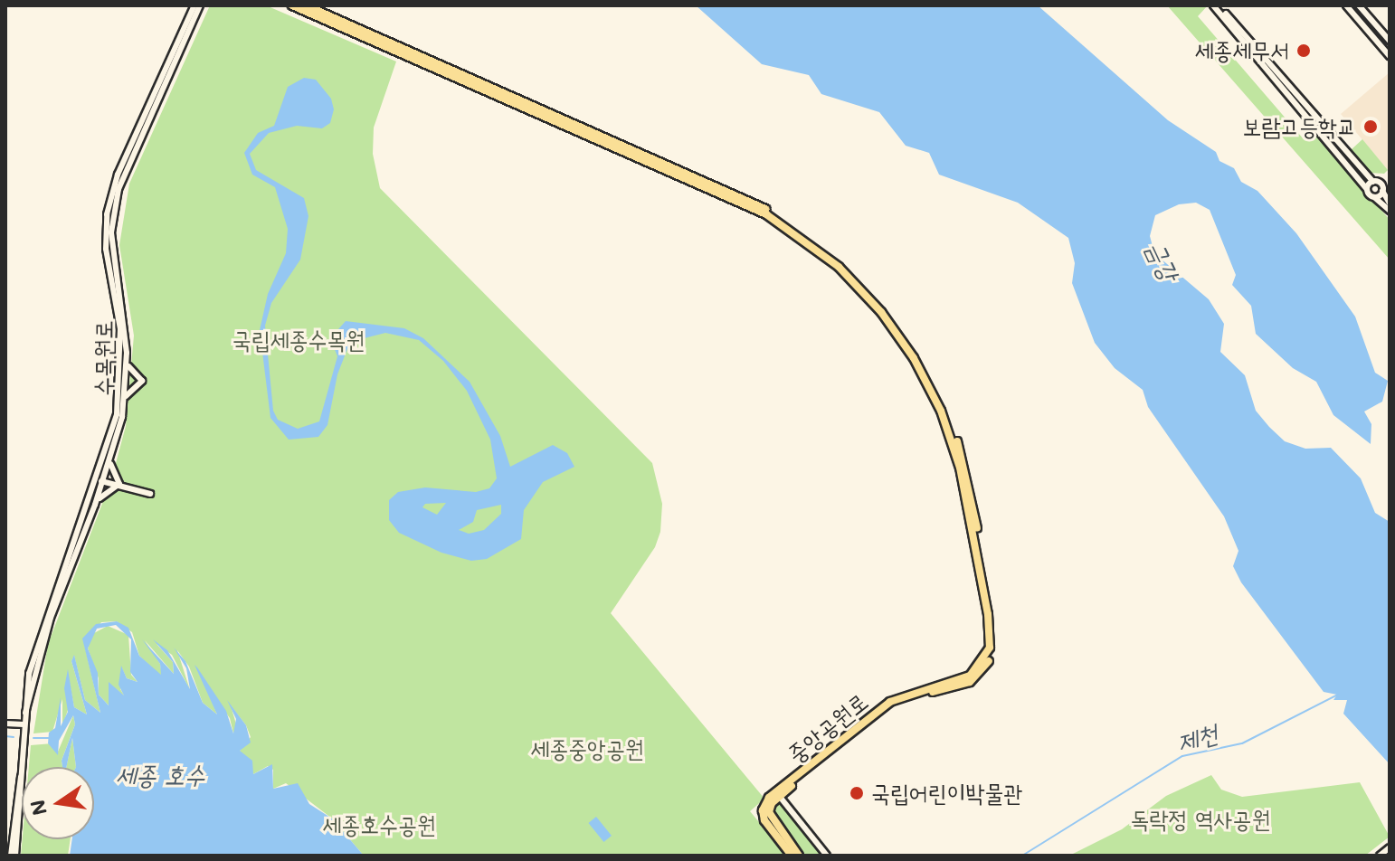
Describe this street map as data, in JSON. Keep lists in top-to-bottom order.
{
  "streets": {
    "main road": ["중앙공원로"],
    "street": ["수목원로"]
  },
  "water": ["금강", "제천", "세종 호수"],
  "parks": [
    "국립세종수목원",
    "세종중앙공원",
    "독락정 역사공원",
    "세종호수공원"
  ],
  "places": ["세종세무서", "보람고등학교", "국립어린이박물관"],
  "north": "left"
}
